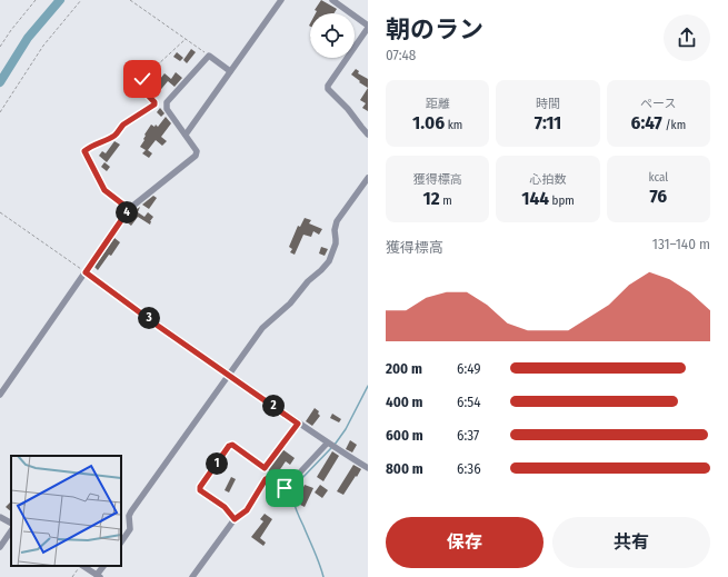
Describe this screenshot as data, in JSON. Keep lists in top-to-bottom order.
{
  "page": {
    "heading": ["朝のラン", "07:48"],
    "stats": [
      ["距離", "1.06 km"],
      ["時間", "7:11"],
      ["ペース", "6:47 /km"],
      ["獲得標高", "12 m"],
      ["心拍数", "144 bpm"],
      ["kcal", "76"]
    ],
    "pins": [
      "4",
      "3",
      "2",
      "1"
    ],
    "chart": ["獲得標高", "131–140 m"],
    "list": [
      {
        "name": "200 m",
        "note": "6:49"
      },
      {
        "name": "400 m",
        "note": "6:54"
      },
      {
        "name": "600 m",
        "note": "6:37"
      },
      {
        "name": "800 m",
        "note": "6:36"
      }
    ],
    "buttons": ["保存", "共有"]
  }
}
